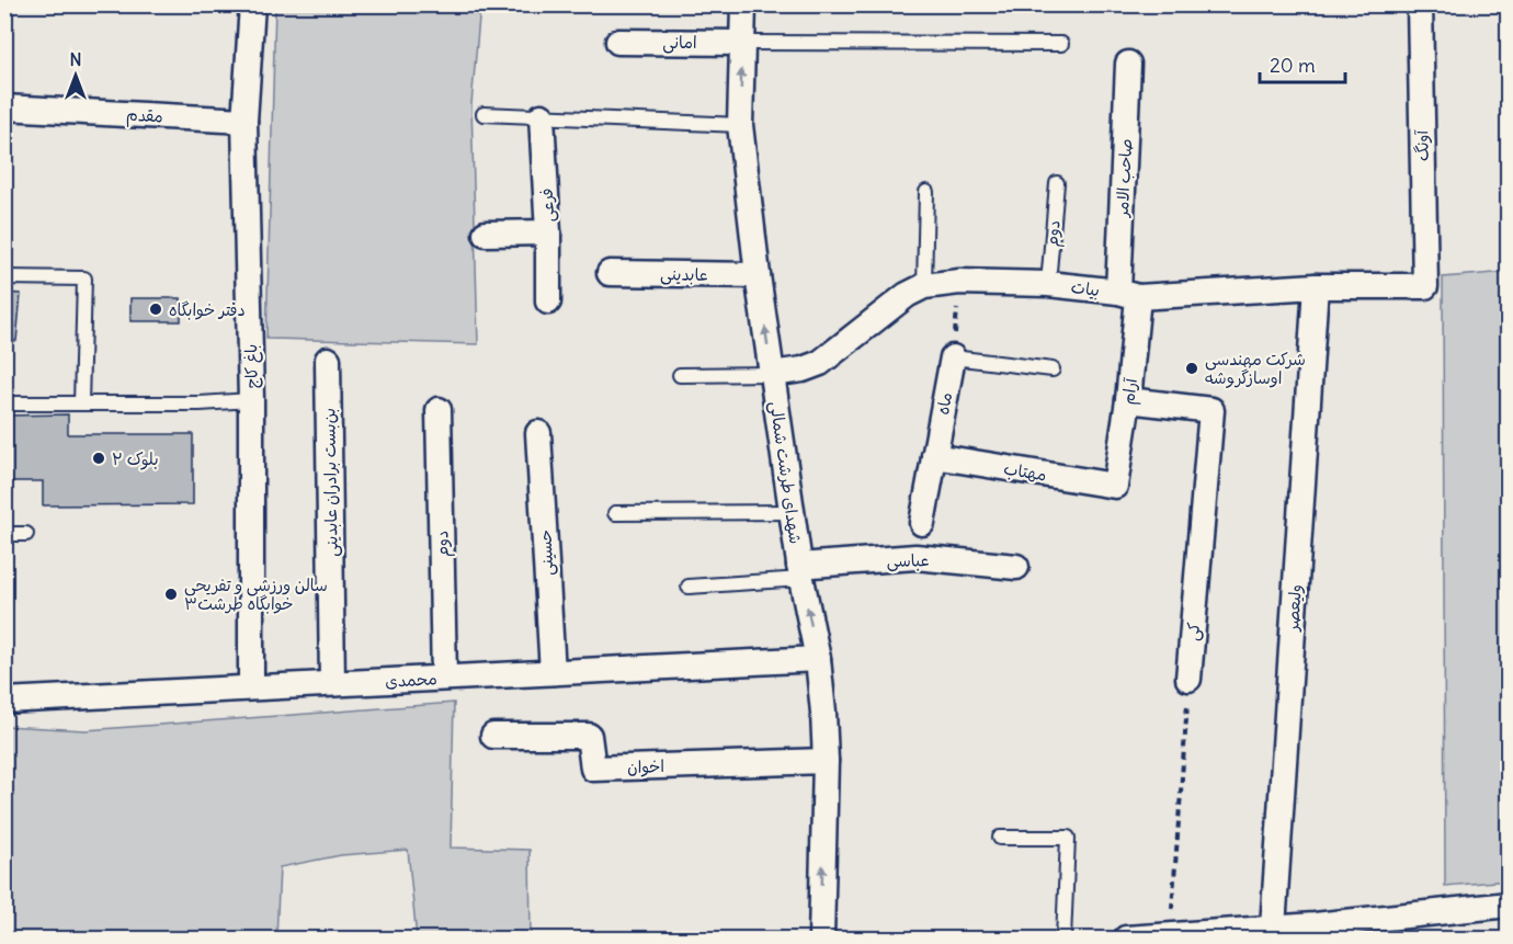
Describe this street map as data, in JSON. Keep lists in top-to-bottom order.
{
  "streets": {
    "street": [
      "امانی",
      "مقدم",
      "آونگ",
      "صاحب الامر",
      "فرعی",
      "دوم",
      "عابدینی",
      "بیات",
      "باغ کاج",
      "آرام",
      "ماه",
      "مهتاب",
      "شهدای طرشت شمالی",
      "بن‌بست برادران عابدینی",
      "حسینی",
      "عباسی",
      "ولیعصر",
      "کی",
      "محمدی",
      "اخوان"
    ]
  },
  "crossings": [
    ["امانی", "شهدای طرشت شمالی"],
    ["مقدم", "باغ کاج"],
    ["آونگ", "بیات"],
    ["صاحب الامر", "بیات"],
    ["صاحب الامر", "آرام"],
    ["دوم", "بیات"],
    ["دوم", "محمدی"],
    ["عابدینی", "شهدای طرشت شمالی"],
    ["بیات", "آرام"],
    ["بیات", "شهدای طرشت شمالی"],
    ["بیات", "ولیعصر"],
    ["باغ کاج", "محمدی"],
    ["آرام", "مهتاب"],
    ["آرام", "کی"],
    ["ماه", "مهتاب"],
    ["شهدای طرشت شمالی", "عباسی"],
    ["شهدای طرشت شمالی", "محمدی"],
    ["شهدای طرشت شمالی", "اخوان"],
    ["بن‌بست برادران عابدینی", "محمدی"],
    ["حسینی", "محمدی"]
  ],
  "one_way": ["شهدای طرشت شمالی"],
  "places": [
    "دفتر خوابگاه",
    "شرکت مهندسی ا‌وسازگروشه",
    "بلوک ۲",
    "سالن ورزشی و تفریحی خوابگاه طرشت۳"
  ],
  "scale_bar": "20 m",
  "north": "top"
}
